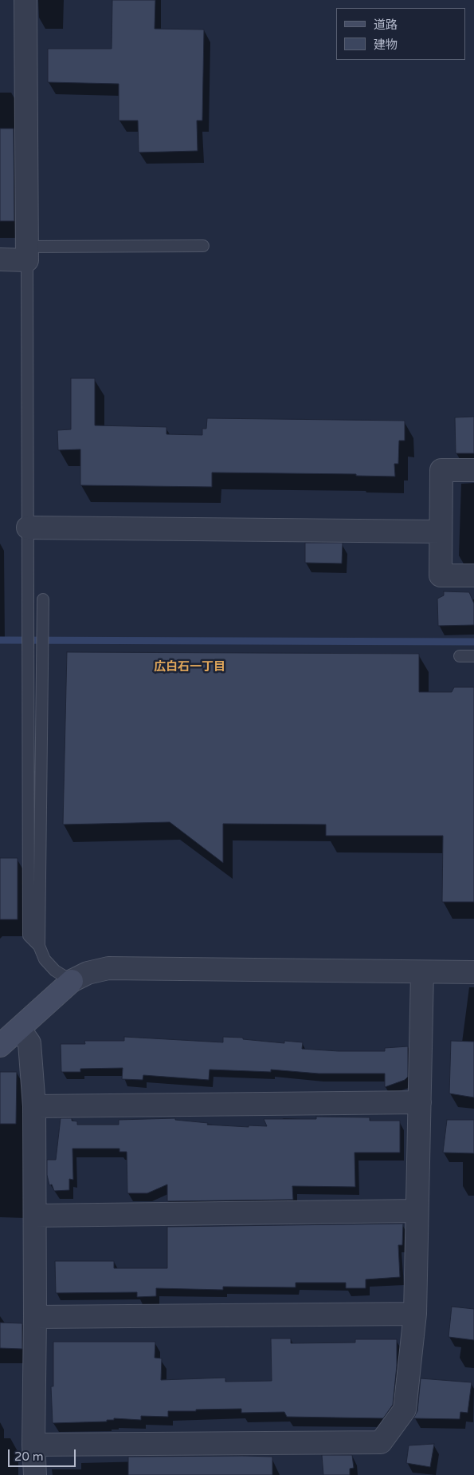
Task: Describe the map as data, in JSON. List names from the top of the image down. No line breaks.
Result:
{"districts":["広白石一丁目"],"legend":["道路","建物"],"scale_bar":"20 m"}
